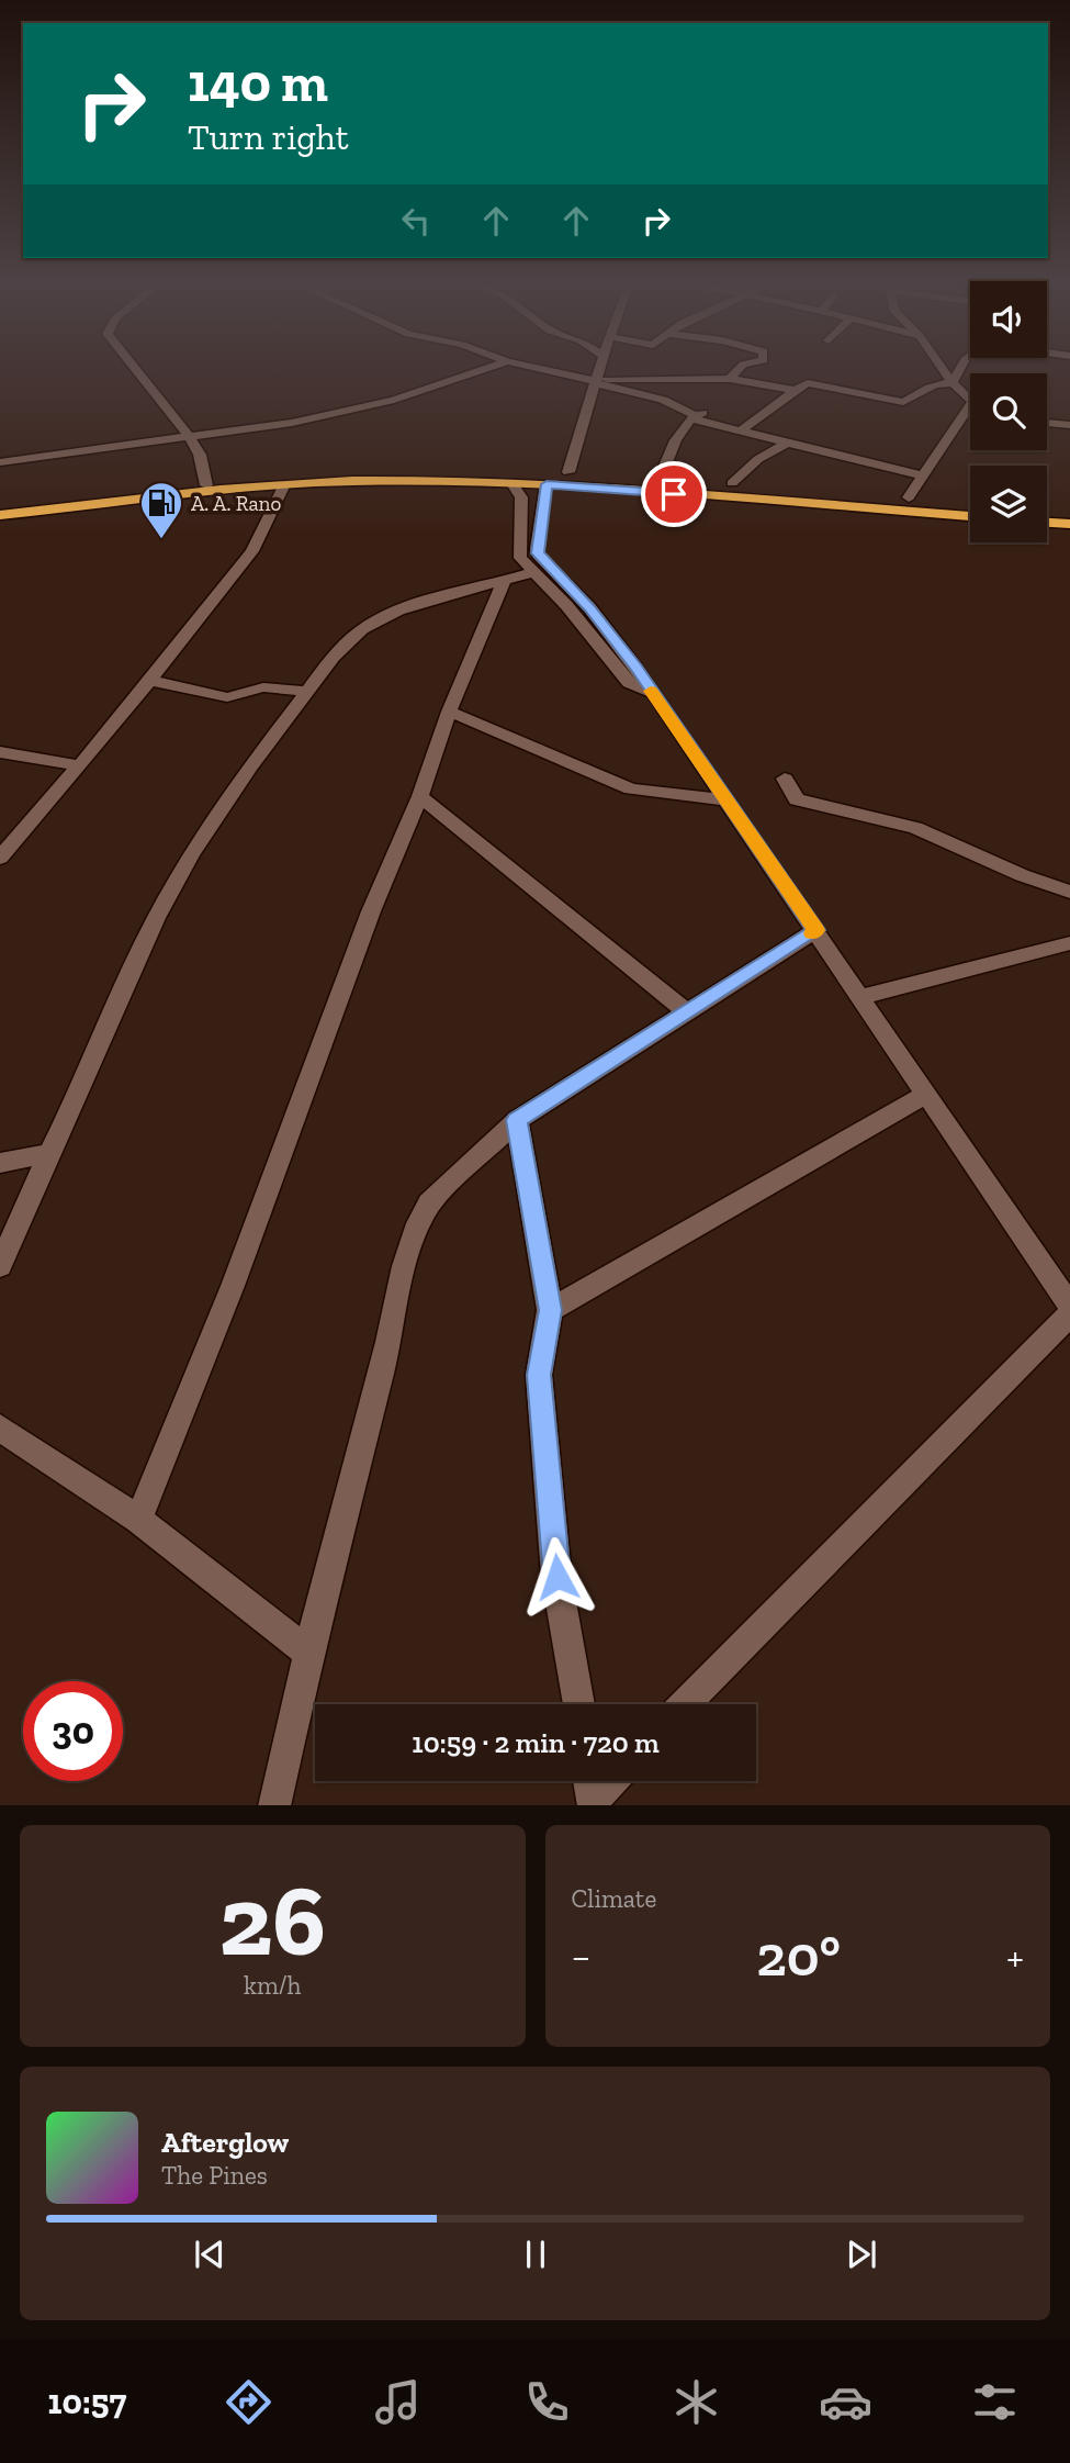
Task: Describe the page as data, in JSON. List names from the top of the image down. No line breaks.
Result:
{"places":{"fuel station":["A. A. Rano"]},"page":{"turn":["140 m","Turn right"],"limit":"30","trip":"10:59 · 2 min · 720 m","tile":[["26","km/h"],"Climate"],"heat":["−","20°","+"],"song":["Afterglow","The Pines"],"tabs":"10:57"}}
